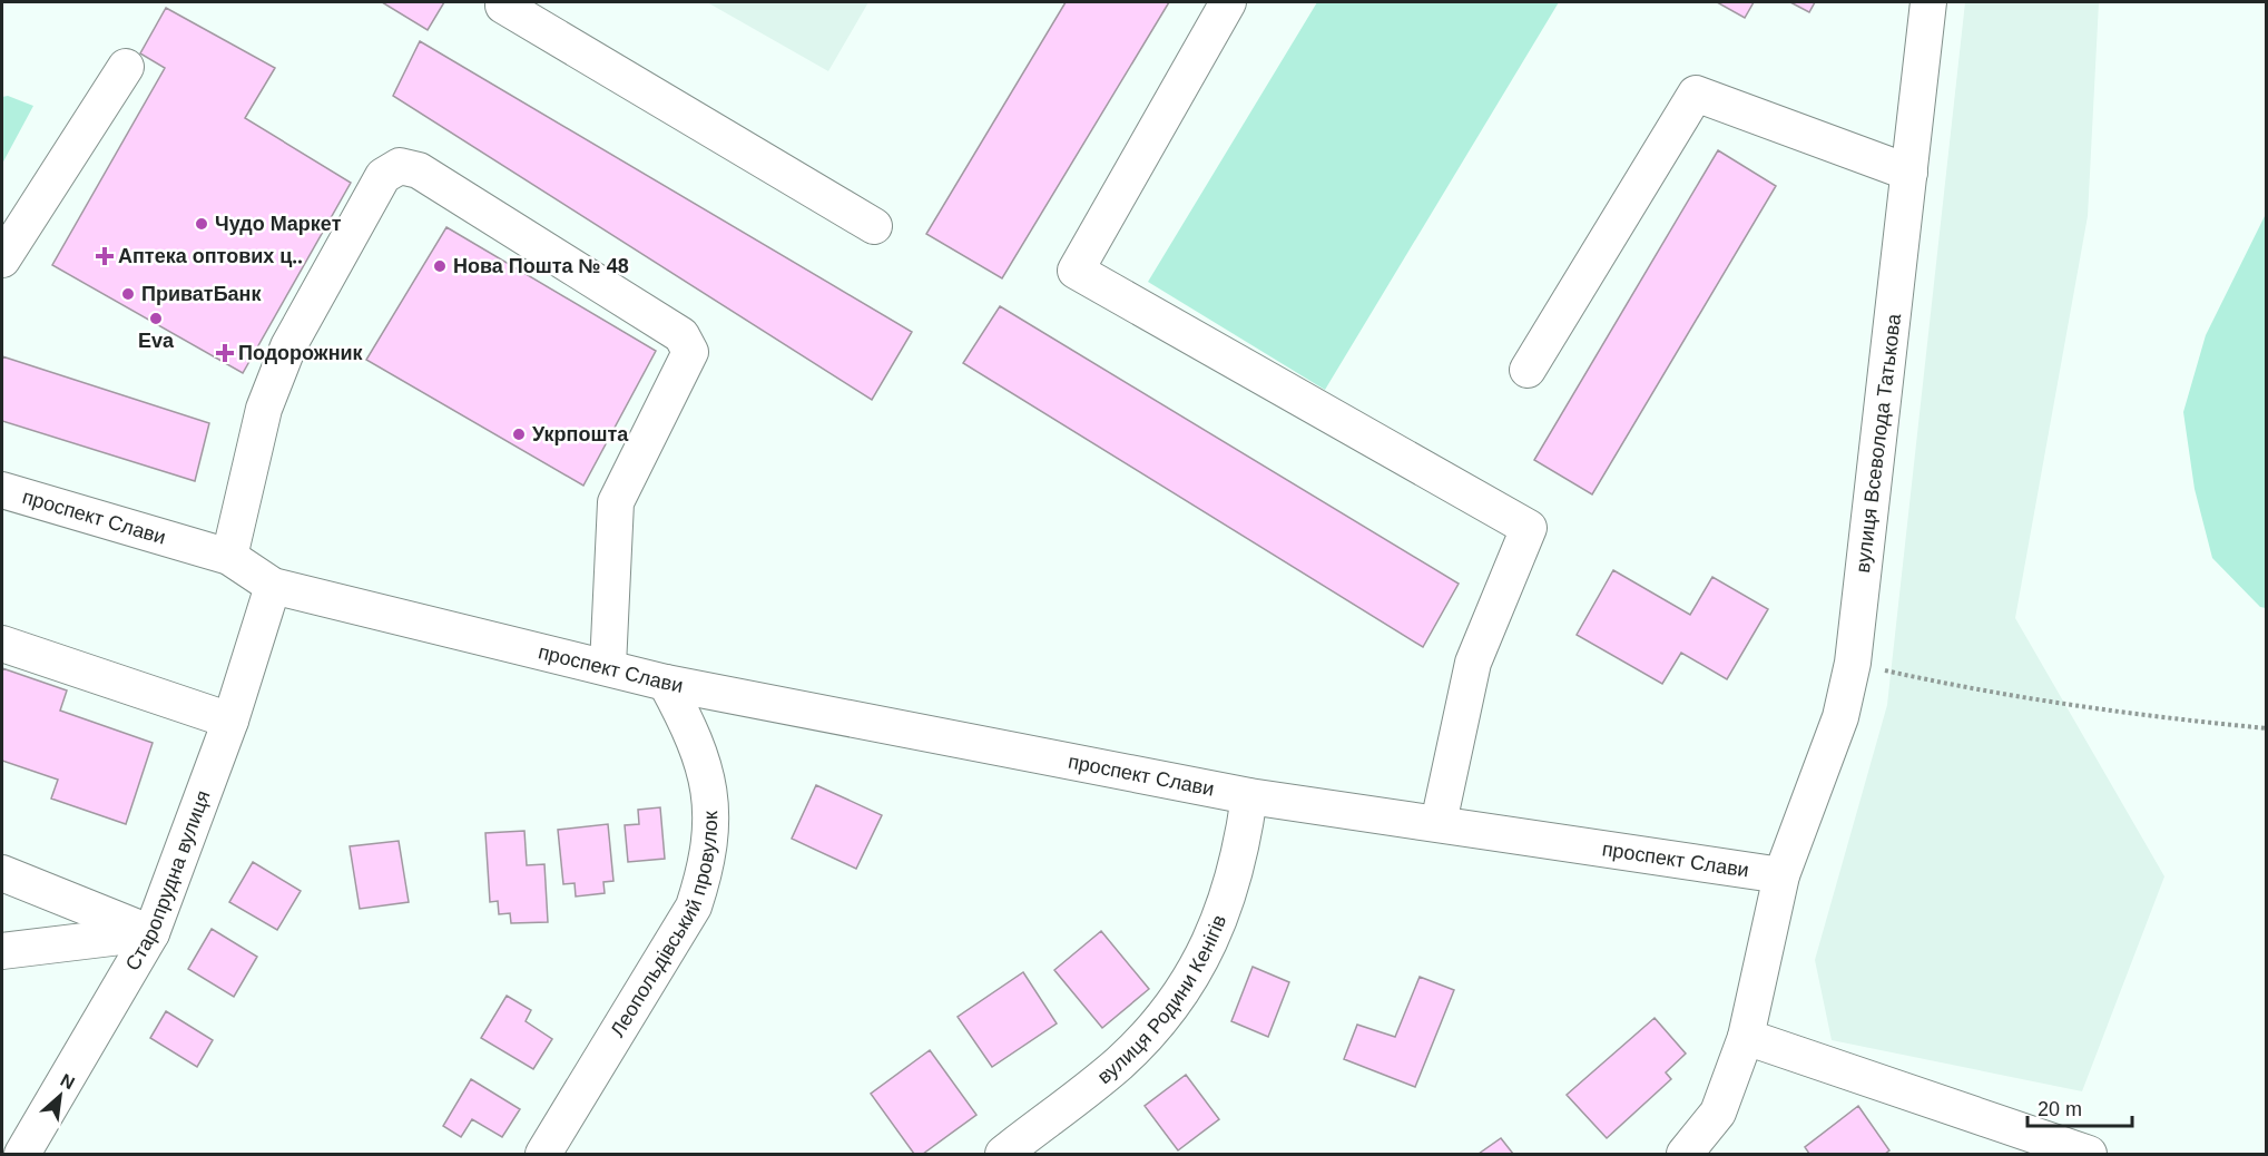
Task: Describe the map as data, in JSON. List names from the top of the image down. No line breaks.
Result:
{"streets":{"street":["вулиця Всеволода Татькова","проспект Слави","Старопрудна вулиця","Леопольдівський провулок","вулиця Родини Кенігів"]},"crossings":[["вулиця Всеволода Татькова","проспект Слави"],["проспект Слави","Старопрудна вулиця"],["проспект Слави","Леопольдівський провулок"],["проспект Слави","вулиця Родини Кенігів"]],"places":{"other":["Чудо Маркет","Нова Пошта № 48","ПриватБанк","Eva","Укрпошта"],"health":["Аптека оптових ц‥","Подорожник"]},"scale_bar":"20 m","north":"top right"}
